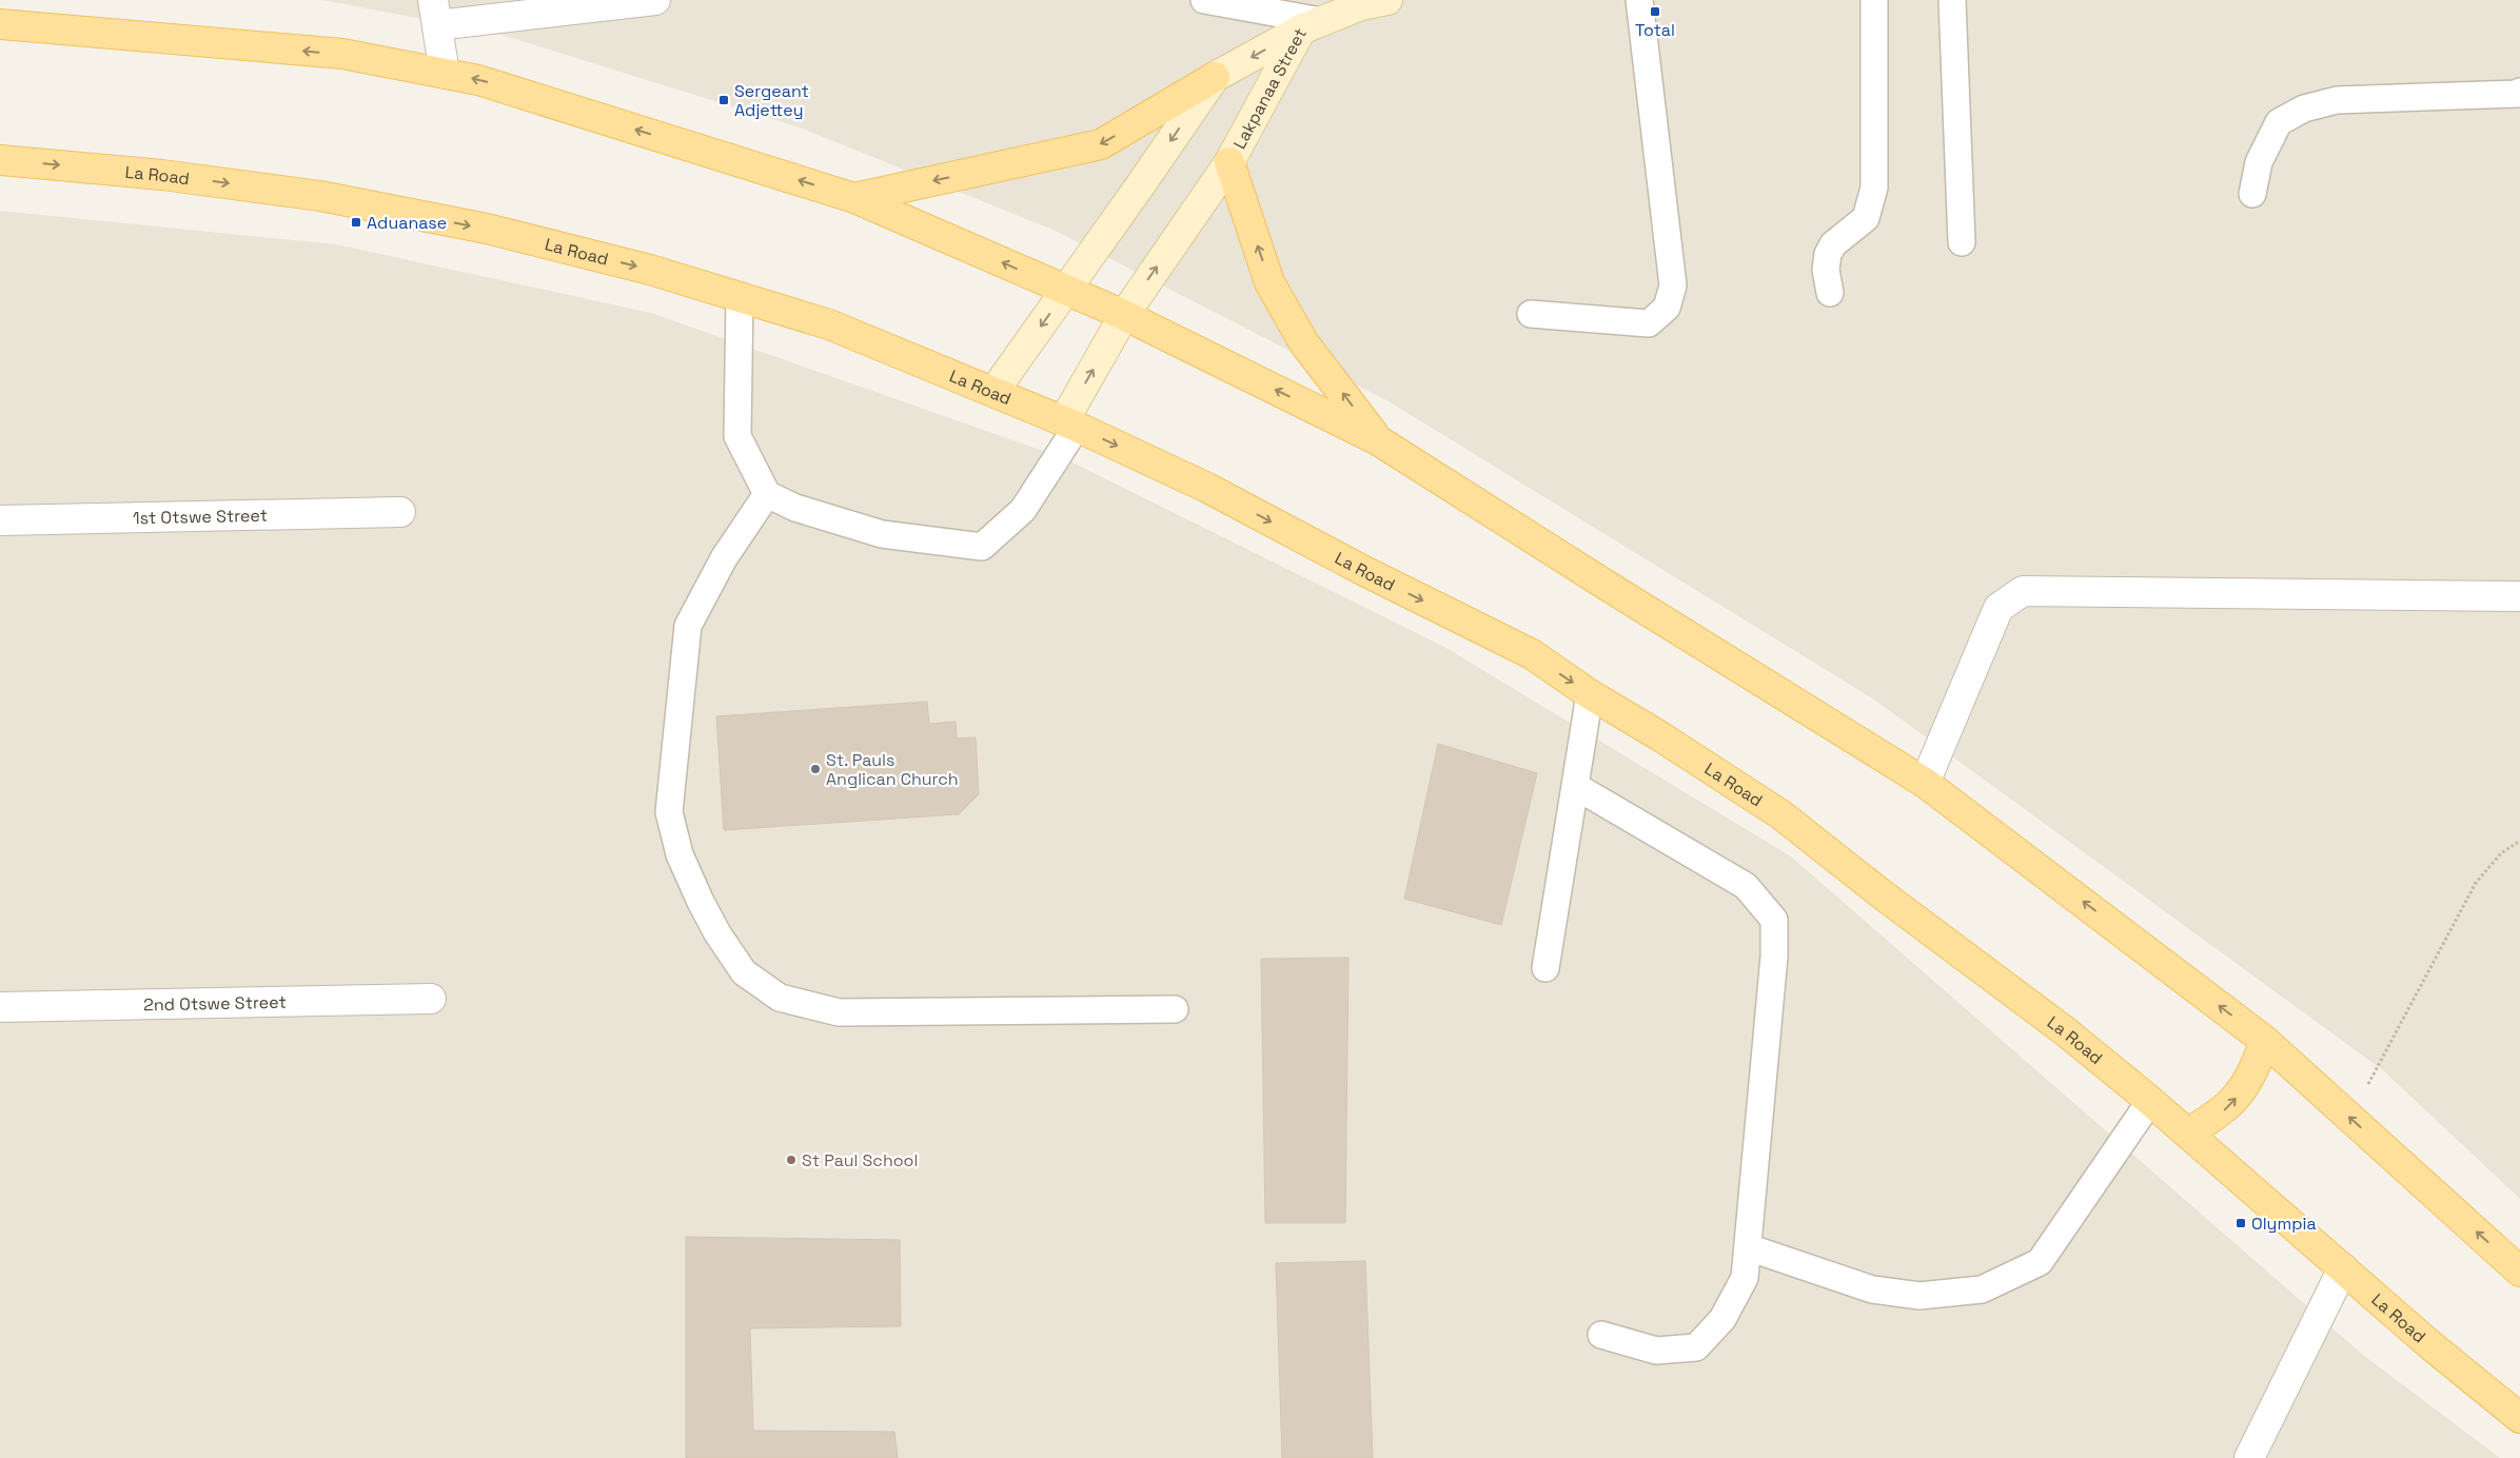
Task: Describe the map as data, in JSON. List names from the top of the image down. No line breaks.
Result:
{"streets":{"main road":["La Road"],"street":["Lakpanaa Street","1st Otswe Street","2nd Otswe Street"]},"crossings":[["Lakpanaa Street","La Road"]],"places":{"transit":["Total","Sergeant Adjettey","Aduanase","Olympia"],"other":["St. Pauls Anglican Church","St Paul School"]}}
